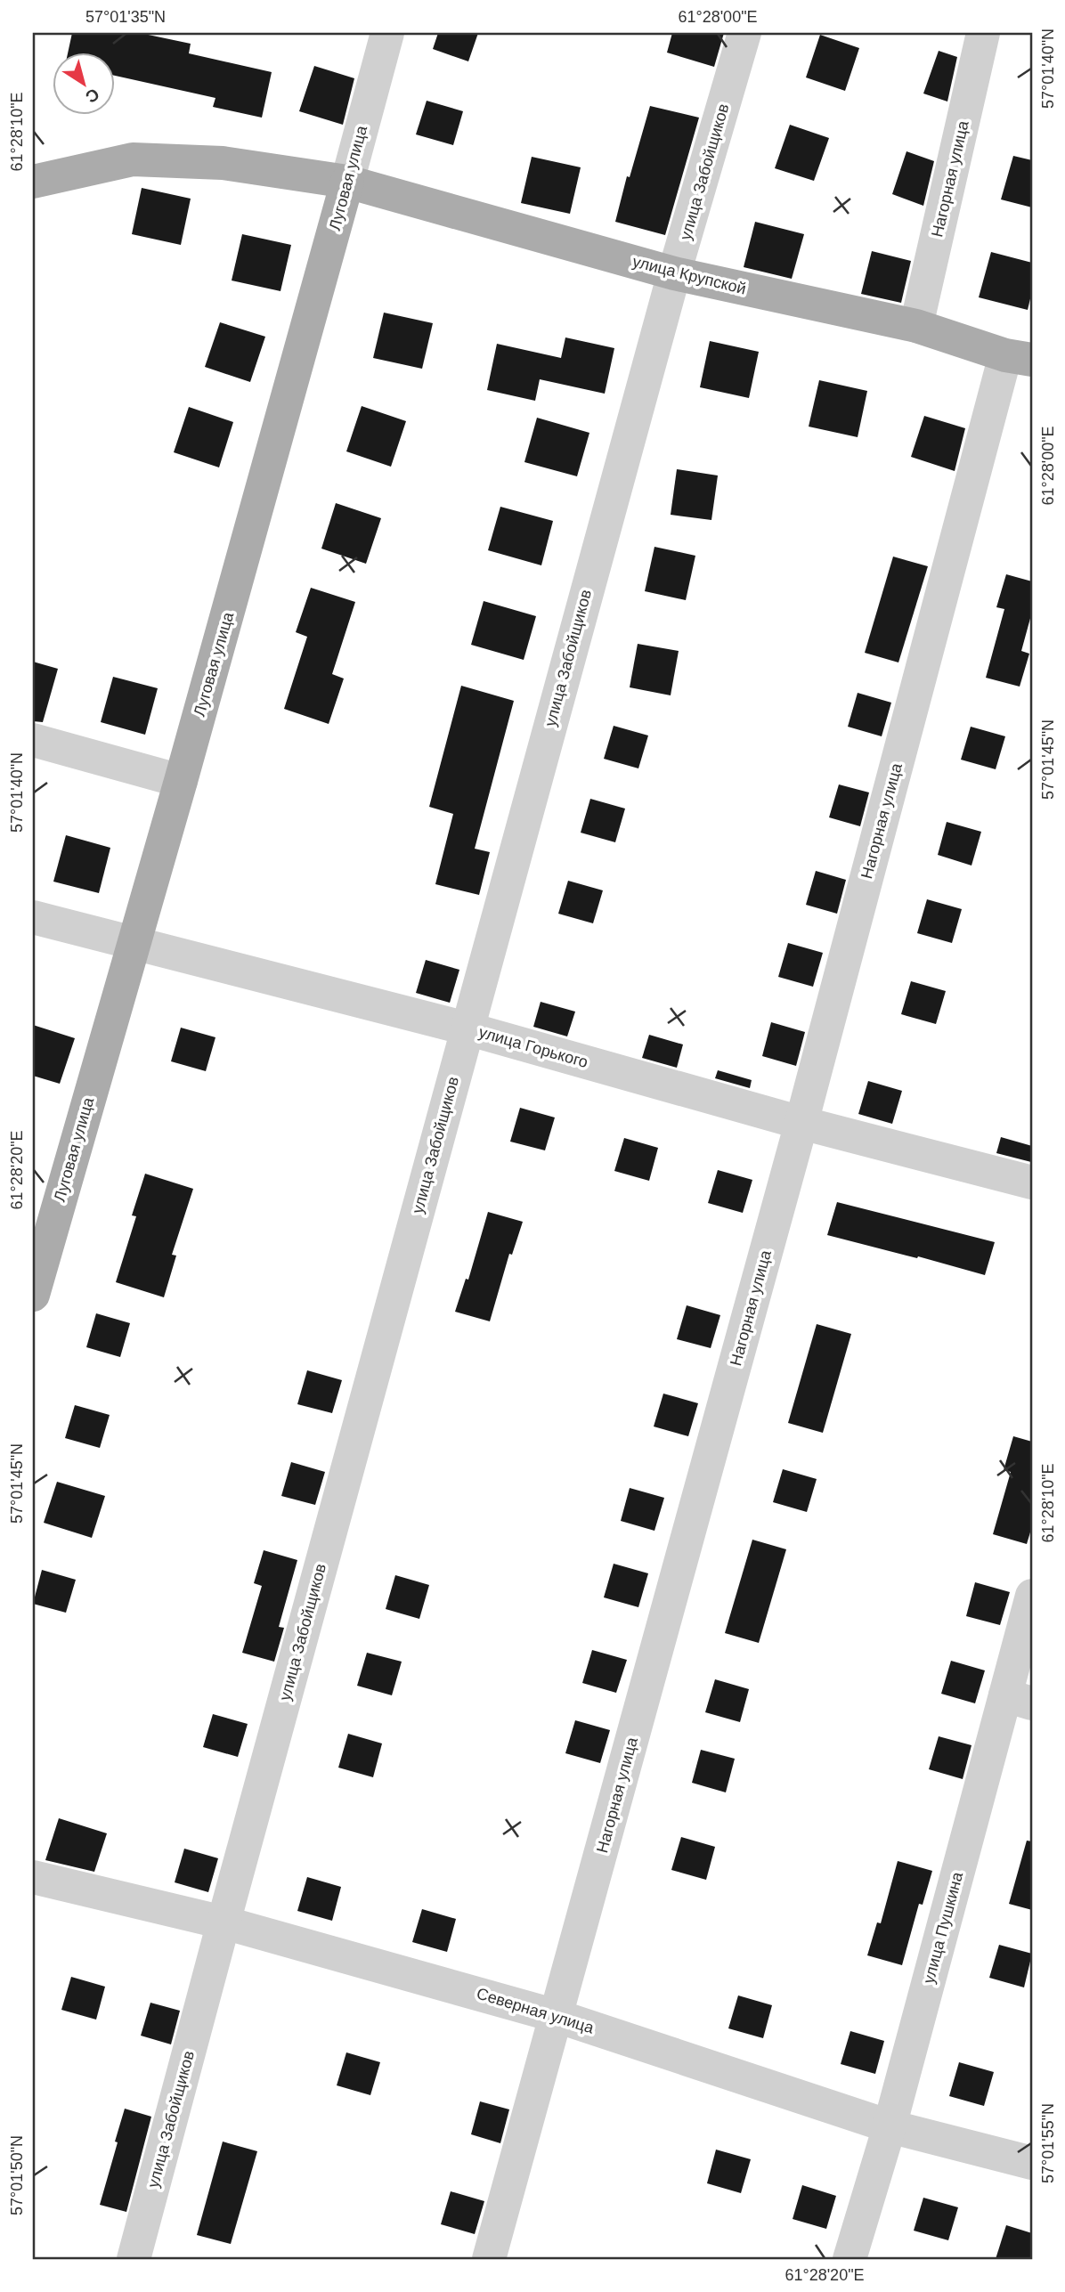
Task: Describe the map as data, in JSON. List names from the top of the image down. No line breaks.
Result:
{"streets":{"main road":["Луговая улица","улица Крупской"],"street":["улица Забойщиков","Нагорная улица","улица Горького","улица Пушкина","Северная улица"]},"crossings":[["улица Забойщиков","улица Крупской"],["улица Забойщиков","улица Горького"],["улица Забойщиков","Северная улица"],["Луговая улица","улица Крупской"],["Луговая улица","улица Горького"],["Нагорная улица","улица Крупской"],["Нагорная улица","улица Горького"],["Нагорная улица","Северная улица"],["улица Пушкина","Северная улица"]],"north":"bottom right","coordinates":["57°01'35\"N","61°28'00\"E","57°01'40\"N","61°28'10\"E","57°01'45\"N","61°28'20\"E","57°01'55\"N","57°01'50\"N"]}
